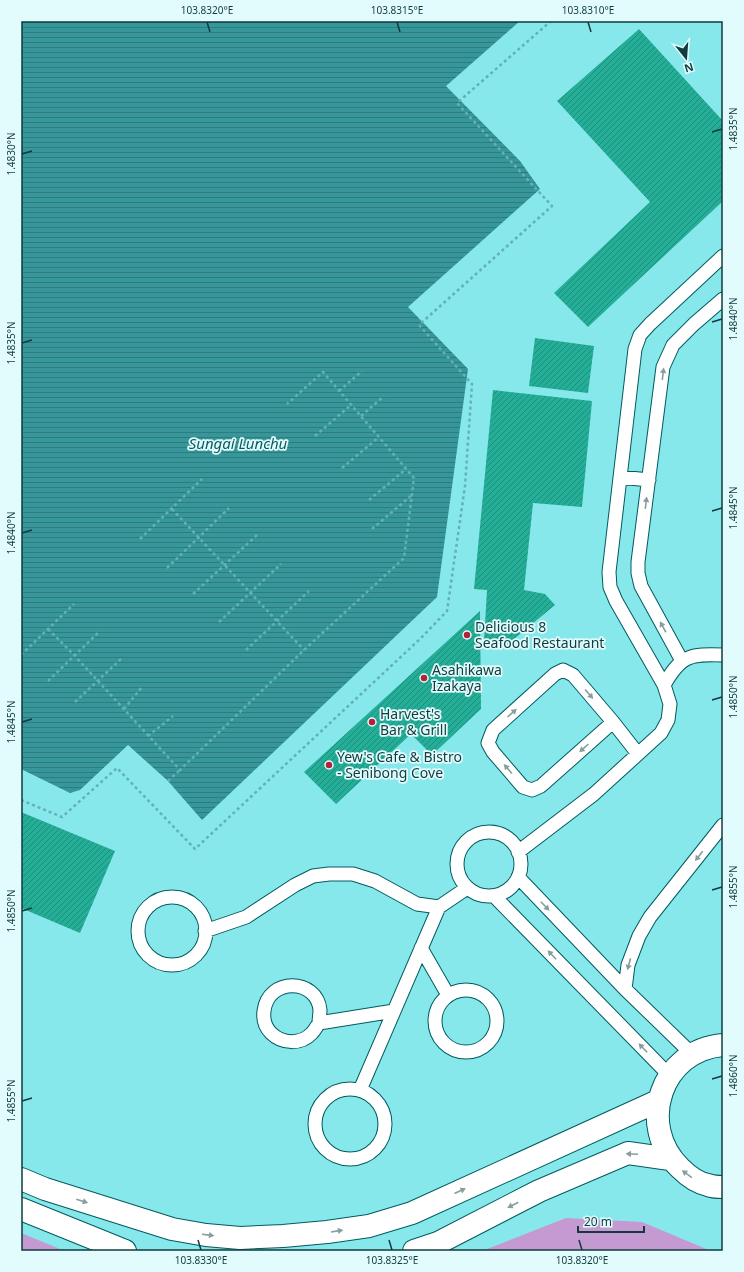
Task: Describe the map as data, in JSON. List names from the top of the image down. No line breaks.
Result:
{"water":["Sungai Lunchu"],"places":["Delicious 8 Seafood Restaurant","Asahikawa Izakaya","Harvest's Bar & Grill","Yew's Cafe & Bistro - Senibong Cove"],"scale_bar":"20 m","north":"bottom","coordinates":["103.8320°E","103.8315°E","103.8310°E","1.4835°N","1.4830°N","1.4840°N","1.4845°N","1.4850°N","1.4855°N","1.4860°N","103.8330°E","103.8325°E"]}
